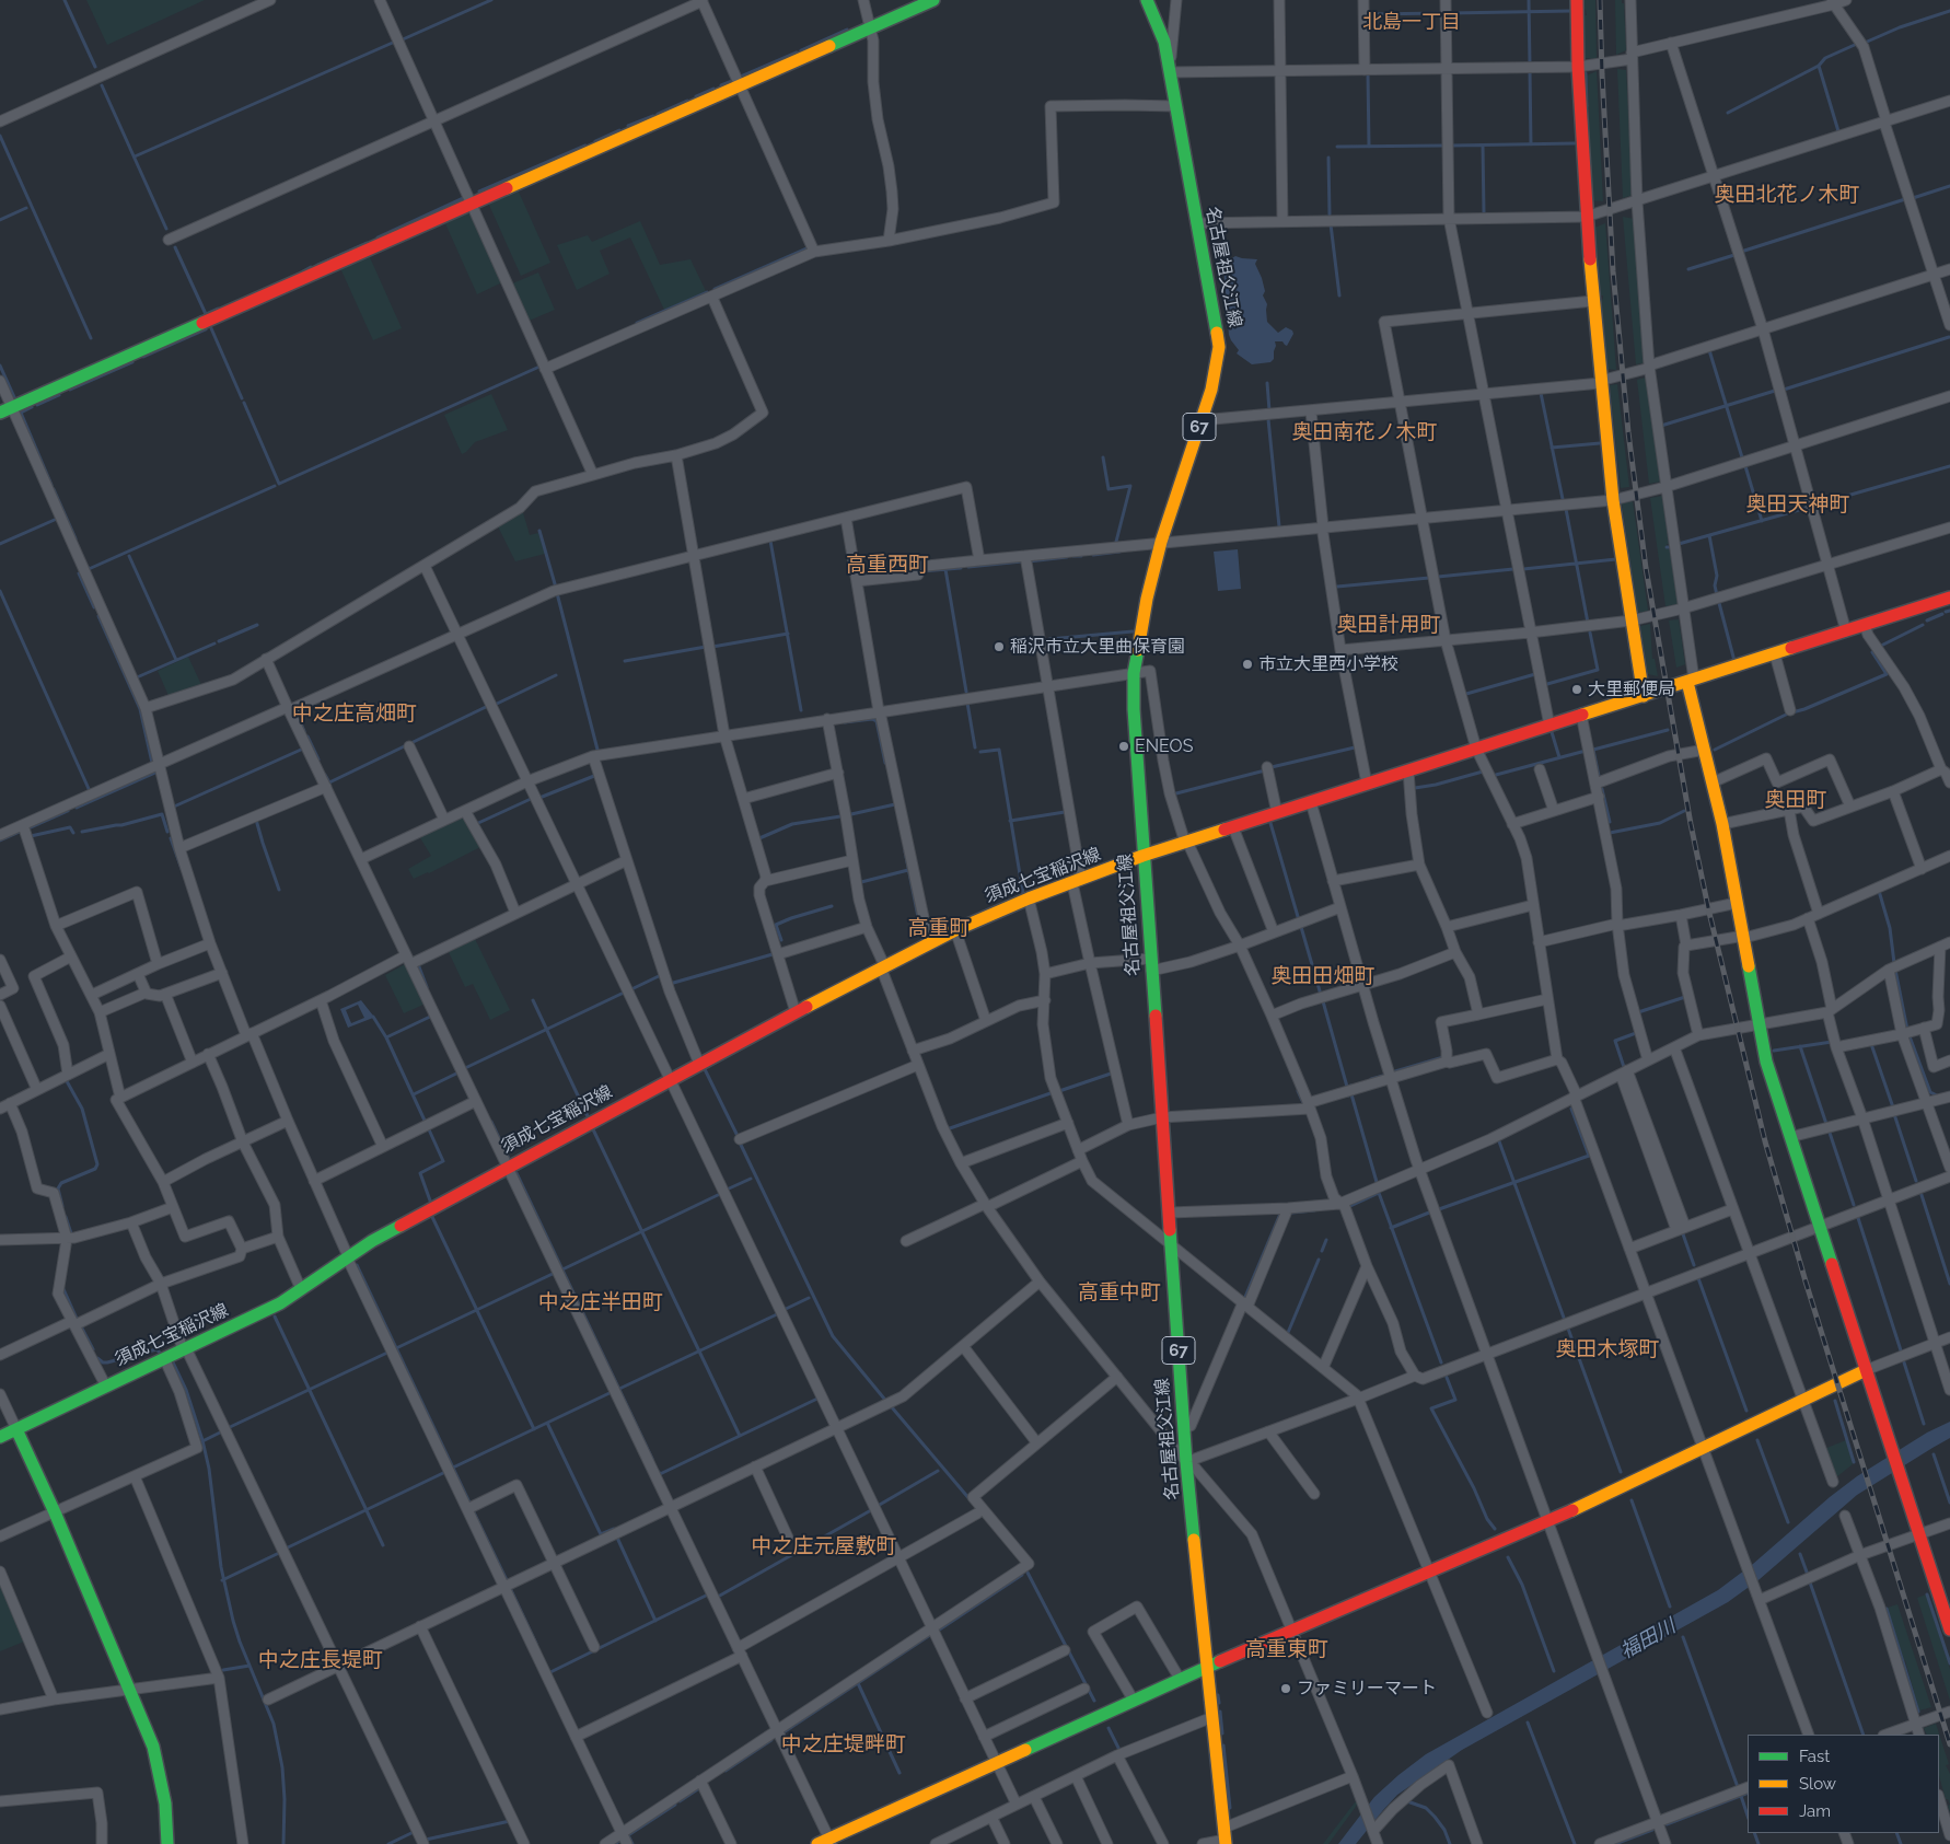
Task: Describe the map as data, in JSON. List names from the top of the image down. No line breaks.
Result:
{"streets":{"street":["名古屋祖父江線","67","須成七宝稲沢線"]},"crossings":[["名古屋祖父江線","須成七宝稲沢線"]],"districts":["北島一丁目","奥田北花ノ木町","奥田南花ノ木町","奥田天神町","高重西町","奥田計用町","中之庄高畑町","奥田町","高重町","奥田田畑町","高重中町","中之庄半田町","奥田木塚町","中之庄元屋敷町","高重東町","中之庄長堤町","中之庄堤畔町"],"water":["福田川"],"places":["稲沢市立大里曲保育園","市立大里西小学校","大里郵便局","ENEOS","ファミリーマート"],"legend":["Fast","Slow","Jam"]}
